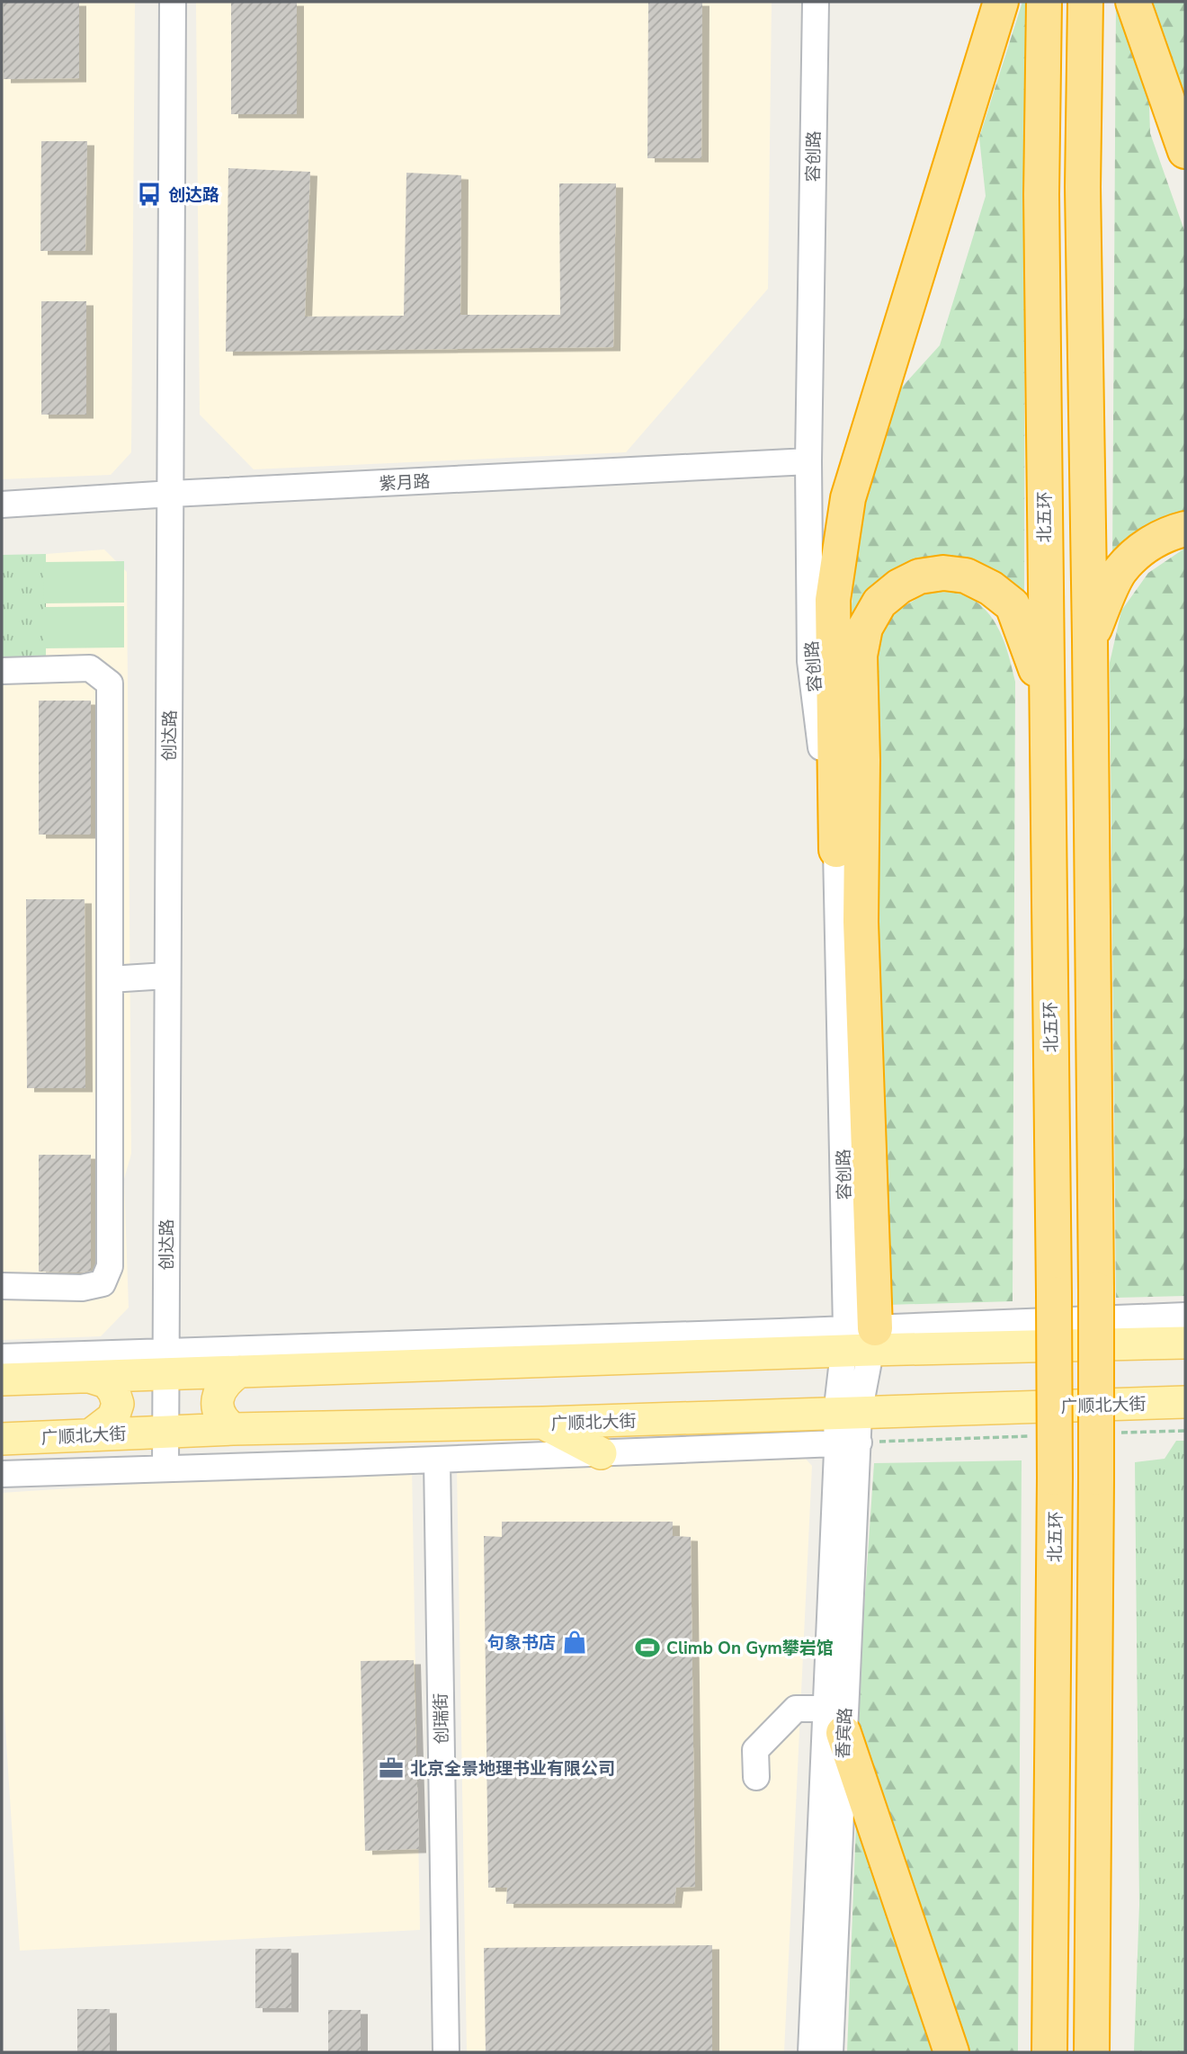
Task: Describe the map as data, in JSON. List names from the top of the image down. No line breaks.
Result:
{"streets":{"highway":["北五环"],"main road":["广顺北大街"],"street":["容创路","紫月路","创达路","创瑞街","香宾路"]},"crossings":[["容创路","紫月路"],["容创路","广顺北大街"],["容创路","香宾路"],["紫月路","创达路"],["创达路","广顺北大街"],["广顺北大街","香宾路"]],"places":{"bus stop":["创达路"],"shop":["句象书店"],"sports":["Climb On Gym攀岩馆"],"office":["北京全景地理书业有限公司"]}}
